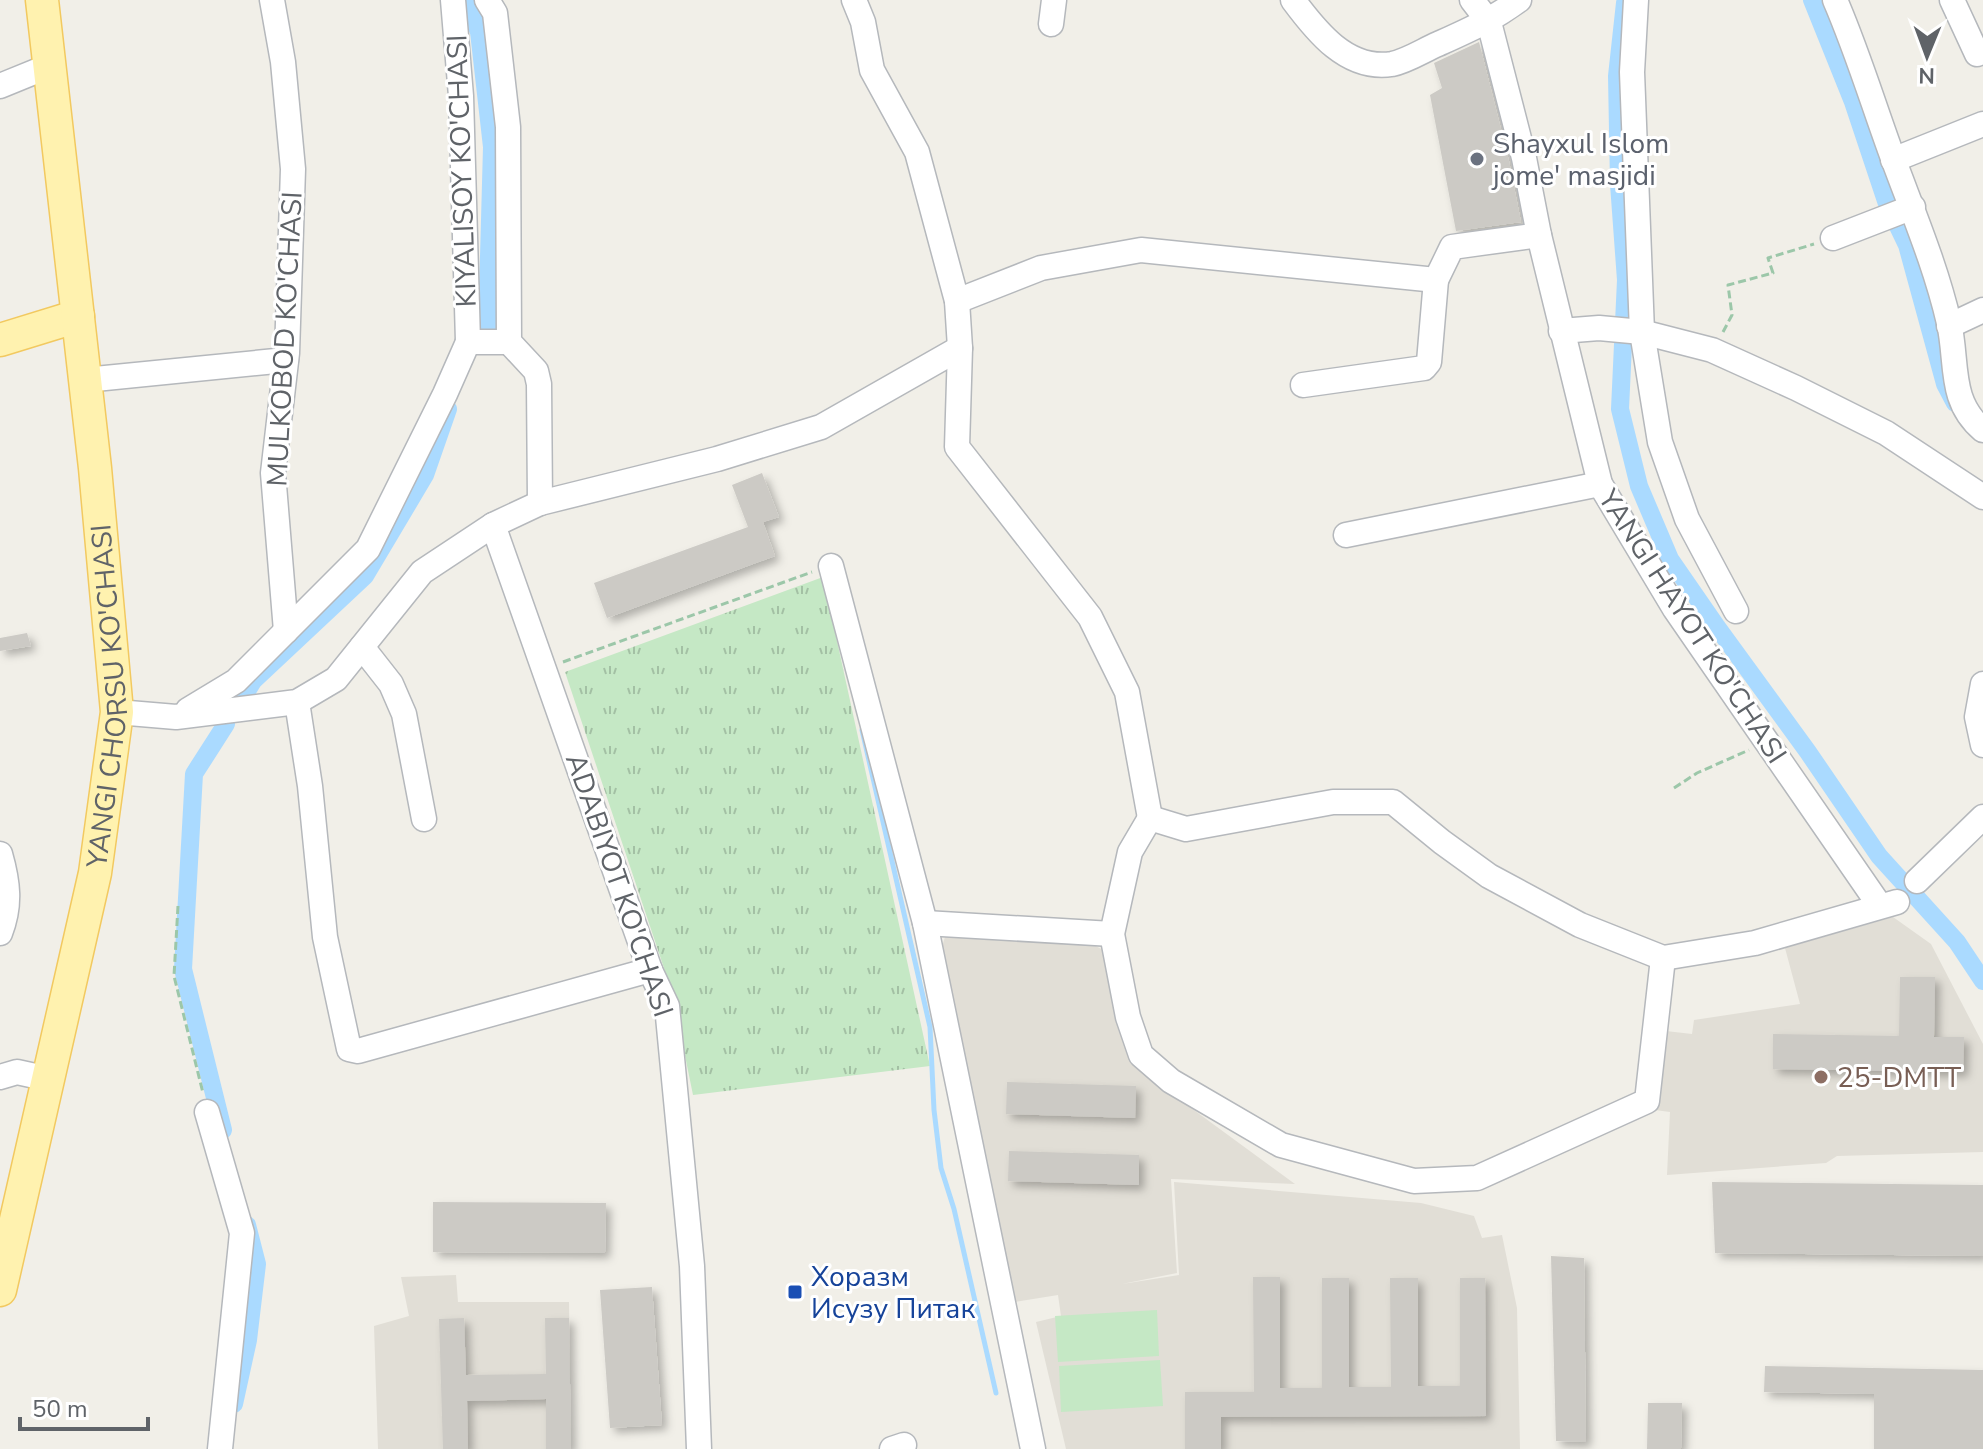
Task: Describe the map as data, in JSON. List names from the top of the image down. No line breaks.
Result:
{"streets":{"main road":["YANGI CHORSU KO'CHASI"],"street":["KIYALISOY KO'CHASI","MULKOBOD KO'CHASI","YANGI HAYOT KO'CHASI","ADABIYOT KO'CHASI"]},"crossings":[["KIYALISOY KO'CHASI","MULKOBOD KO'CHASI"]],"places":{"other":["Shayxul Islom jome' masjidi","25-DMTT"],"transit":["Хоразм Исузу Питак"]},"scale_bar":"50 m","north":"bottom"}
